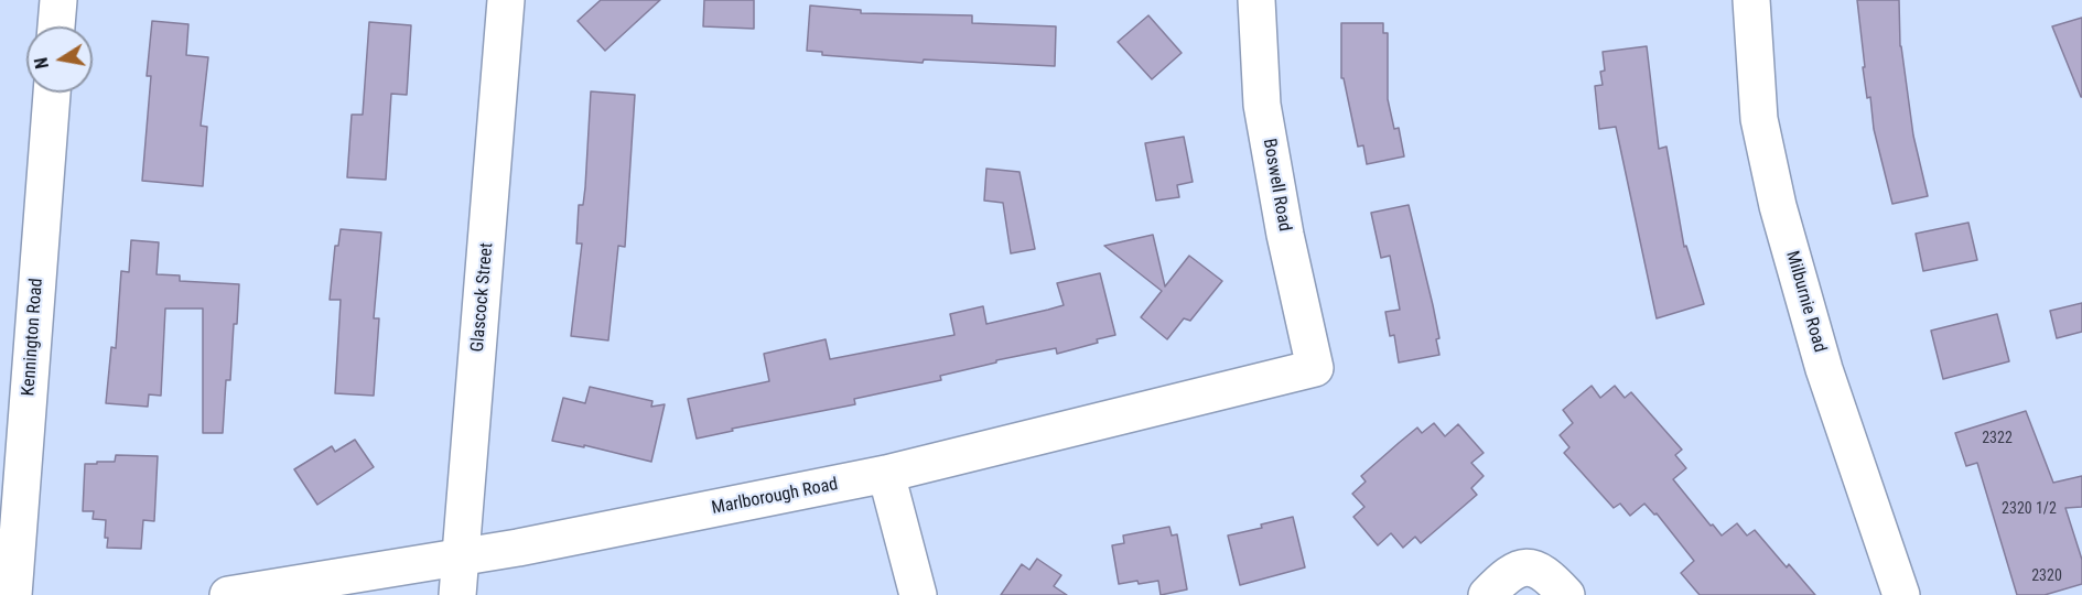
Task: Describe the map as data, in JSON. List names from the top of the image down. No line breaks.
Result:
{"streets":{"street":["Boswell Road","Glascock Street","Milburnie Road","Kennington Road","Marlborough Road"]},"crossings":[["Boswell Road","Marlborough Road"],["Glascock Street","Marlborough Road"]],"house_numbers":["2322","2320 1/2","2320"],"north":"left"}
